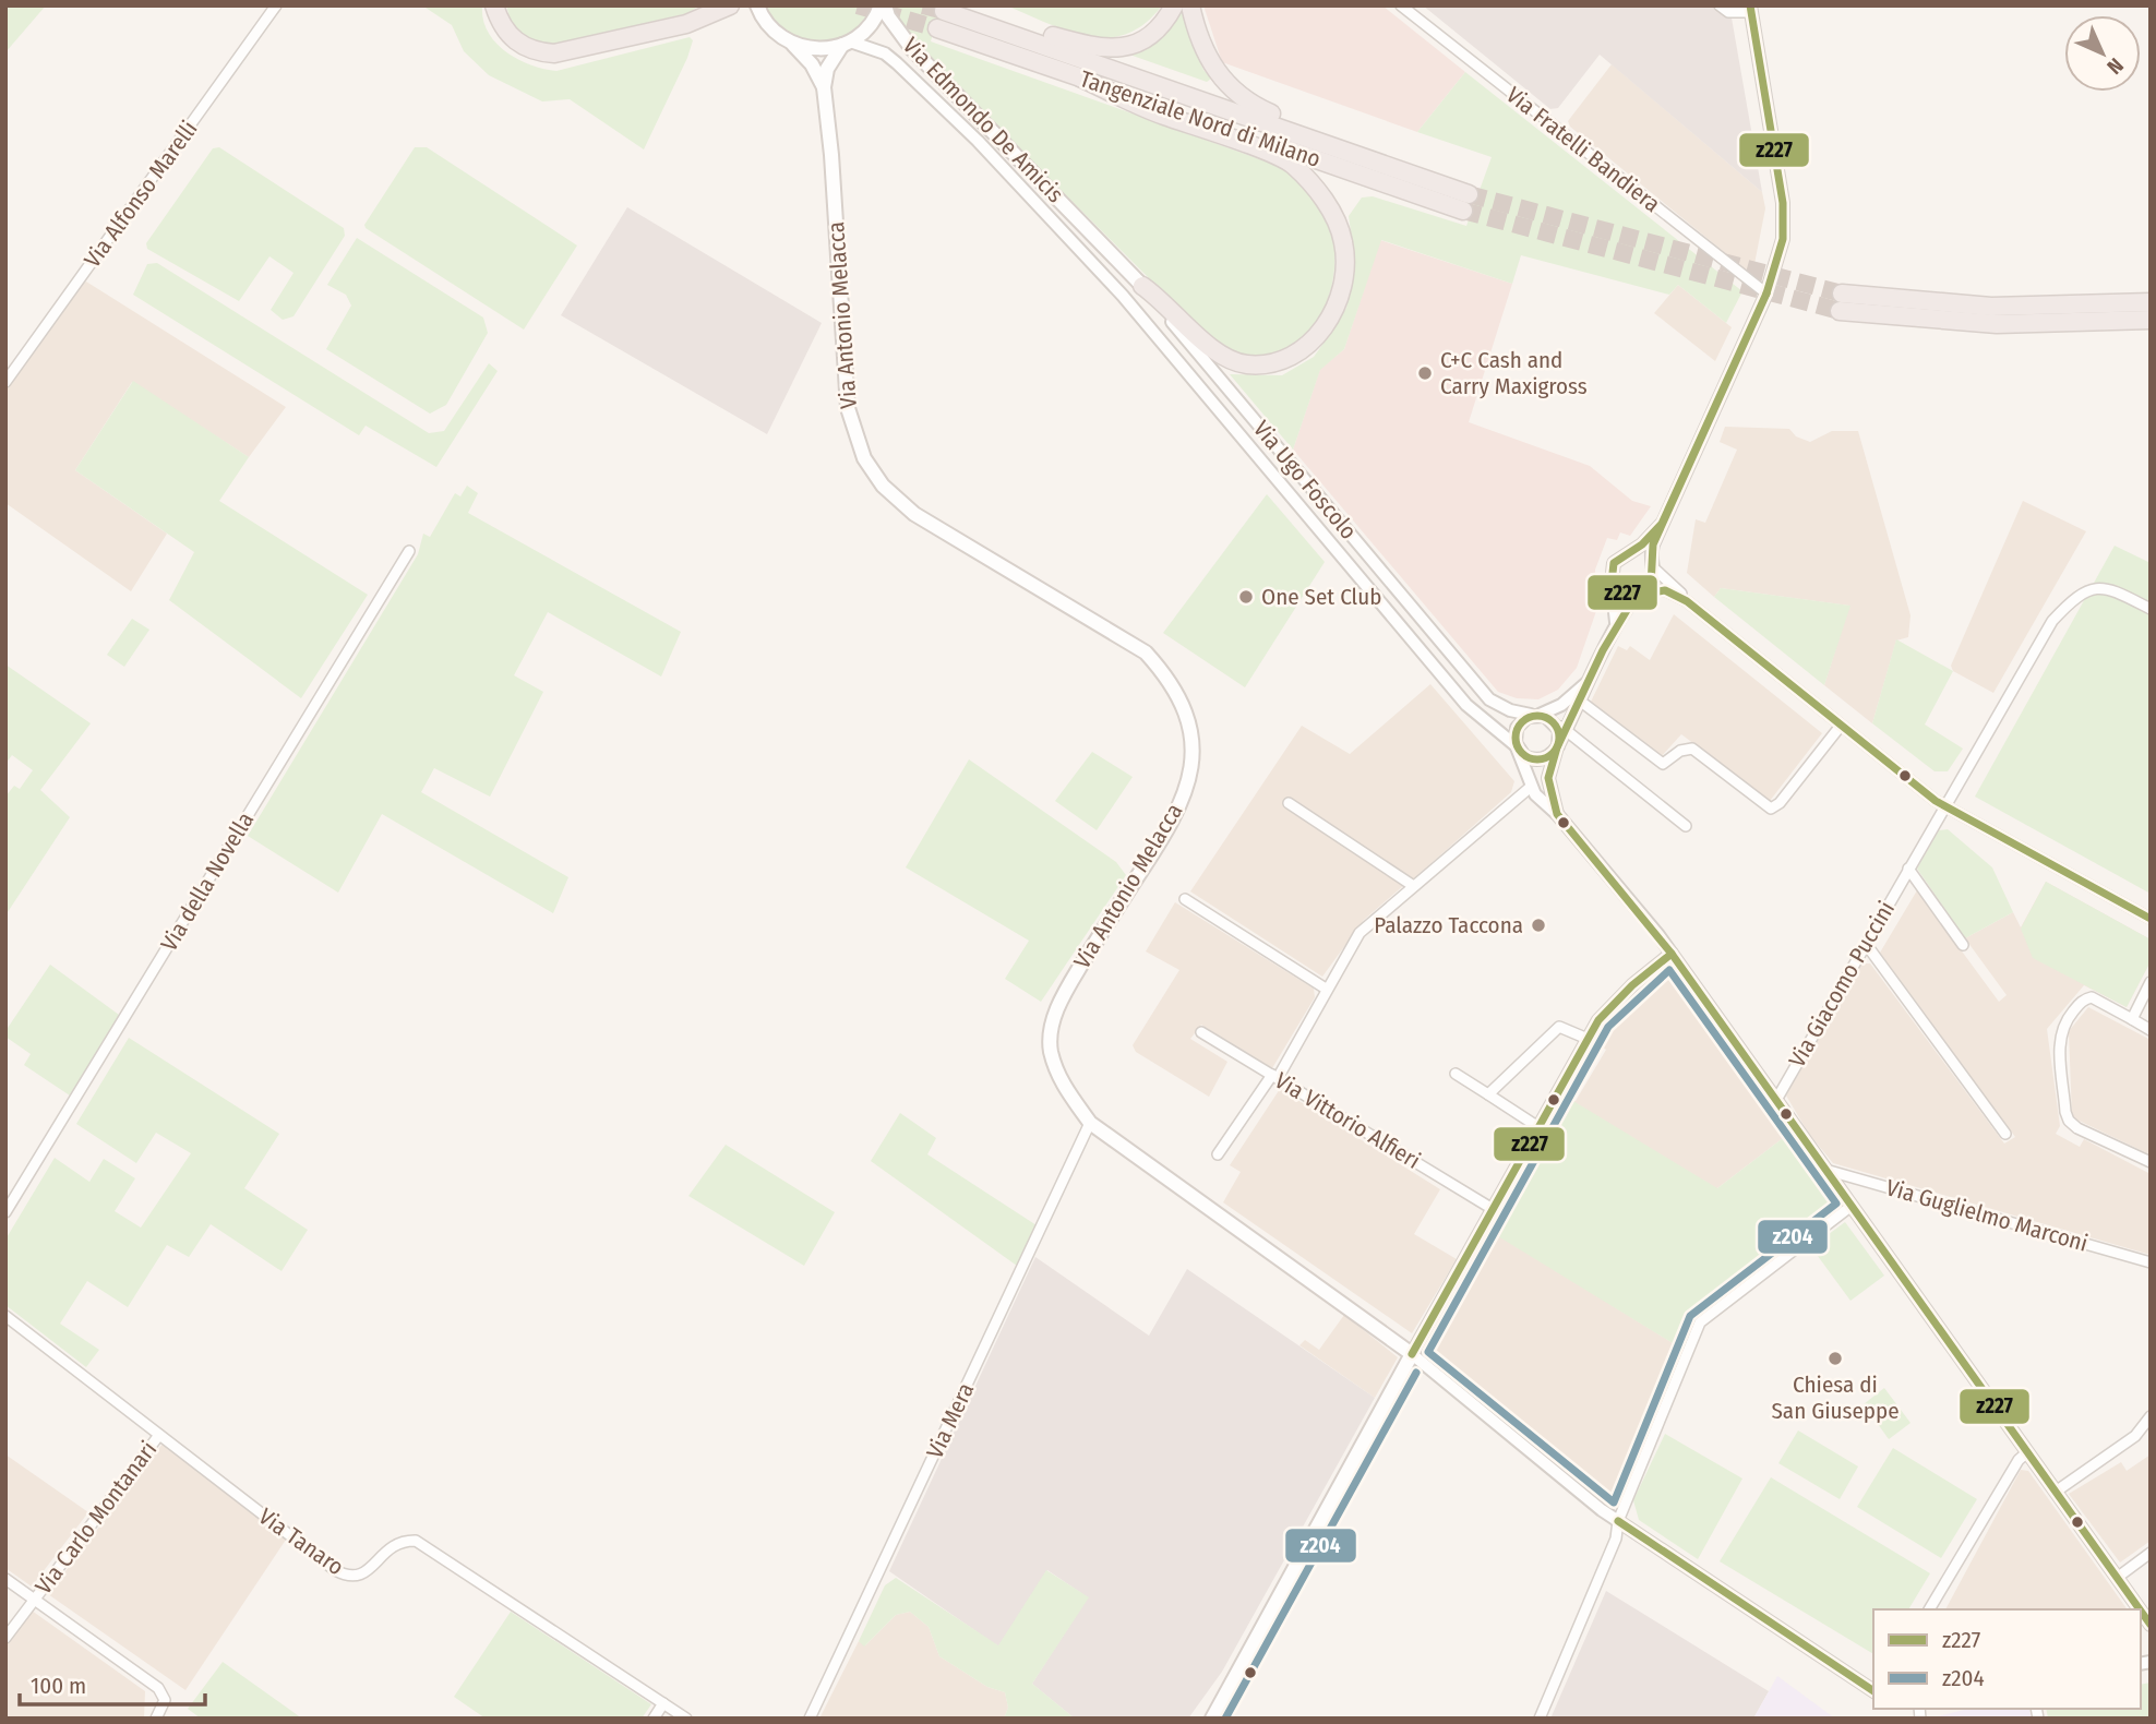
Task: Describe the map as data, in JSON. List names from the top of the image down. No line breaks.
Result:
{"streets":{"highway":["Tangenziale Nord di Milano"],"main road":["Via Edmondo De Amicis","Via Antonio Melacca","Via Ugo Foscolo"],"street":["Via Fratelli Bandiera","Via Alfonso Marelli","Via della Novella","Via Giacomo Puccini","Via Vittorio Alfieri","Via Guglielmo Marconi","Via Mera","Via Carlo Montanari","Via Tanaro"]},"crossings":[["Via Edmondo De Amicis","Via Antonio Melacca"],["Via Edmondo De Amicis","Via Ugo Foscolo"],["Via Antonio Melacca","Via Mera"],["Via Carlo Montanari","Via Tanaro"]],"places":["C+C Cash and Carry Maxigross","One Set Club","Palazzo Taccona","Chiesa di San Giuseppe"],"lines":["transit line z227","transit line z204"],"legend":["z227","z204"],"scale_bar":"100 m","north":"bottom right"}
